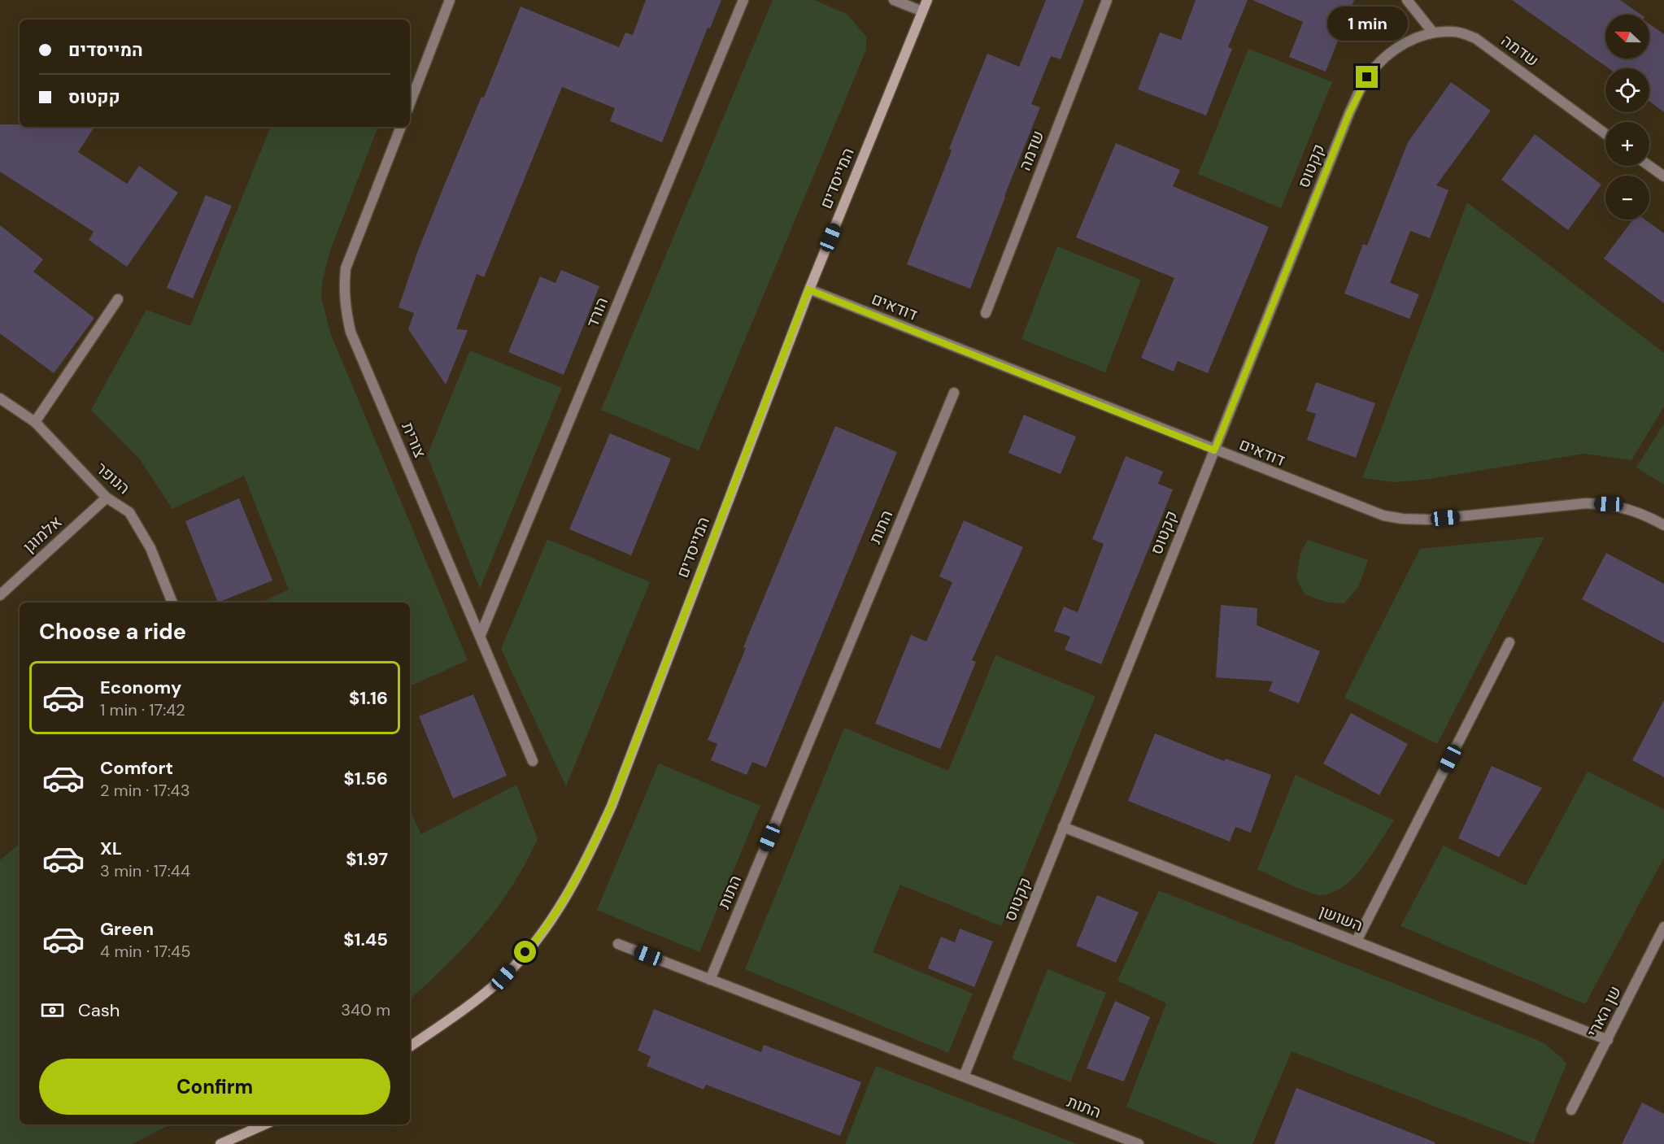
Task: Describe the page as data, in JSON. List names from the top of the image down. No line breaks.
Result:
{"streets":{"street":["שדמה","קקטוס","המייסדים","דודאים","הורד","צורית","הנופר","התות","אלמוגן","השושן","שן הארי"]},"crossings":[["שדמה","קקטוס"],["קקטוס","דודאים"],["קקטוס","התות"],["קקטוס","השושן"],["המייסדים","דודאים"],["הורד","צורית"],["הנופר","אלמוגן"],["השושן","שן הארי"]],"north":"left","page":{"bubble":"1 min","map_buttons":["+","−"],"banner":["המייסדים","קקטוס"],"heading":"Choose a ride","list":[{"name":"Economy","note":"1 min · 17:42","value":"$1.16"},{"name":"Comfort","note":"2 min · 17:43","value":"$1.56"},{"name":"XL","note":"3 min · 17:44","value":"$1.97"},{"name":"Green","note":"4 min · 17:45","value":"$1.45"}],"pay":["Cash","340 m"],"buttons":"Confirm"}}
